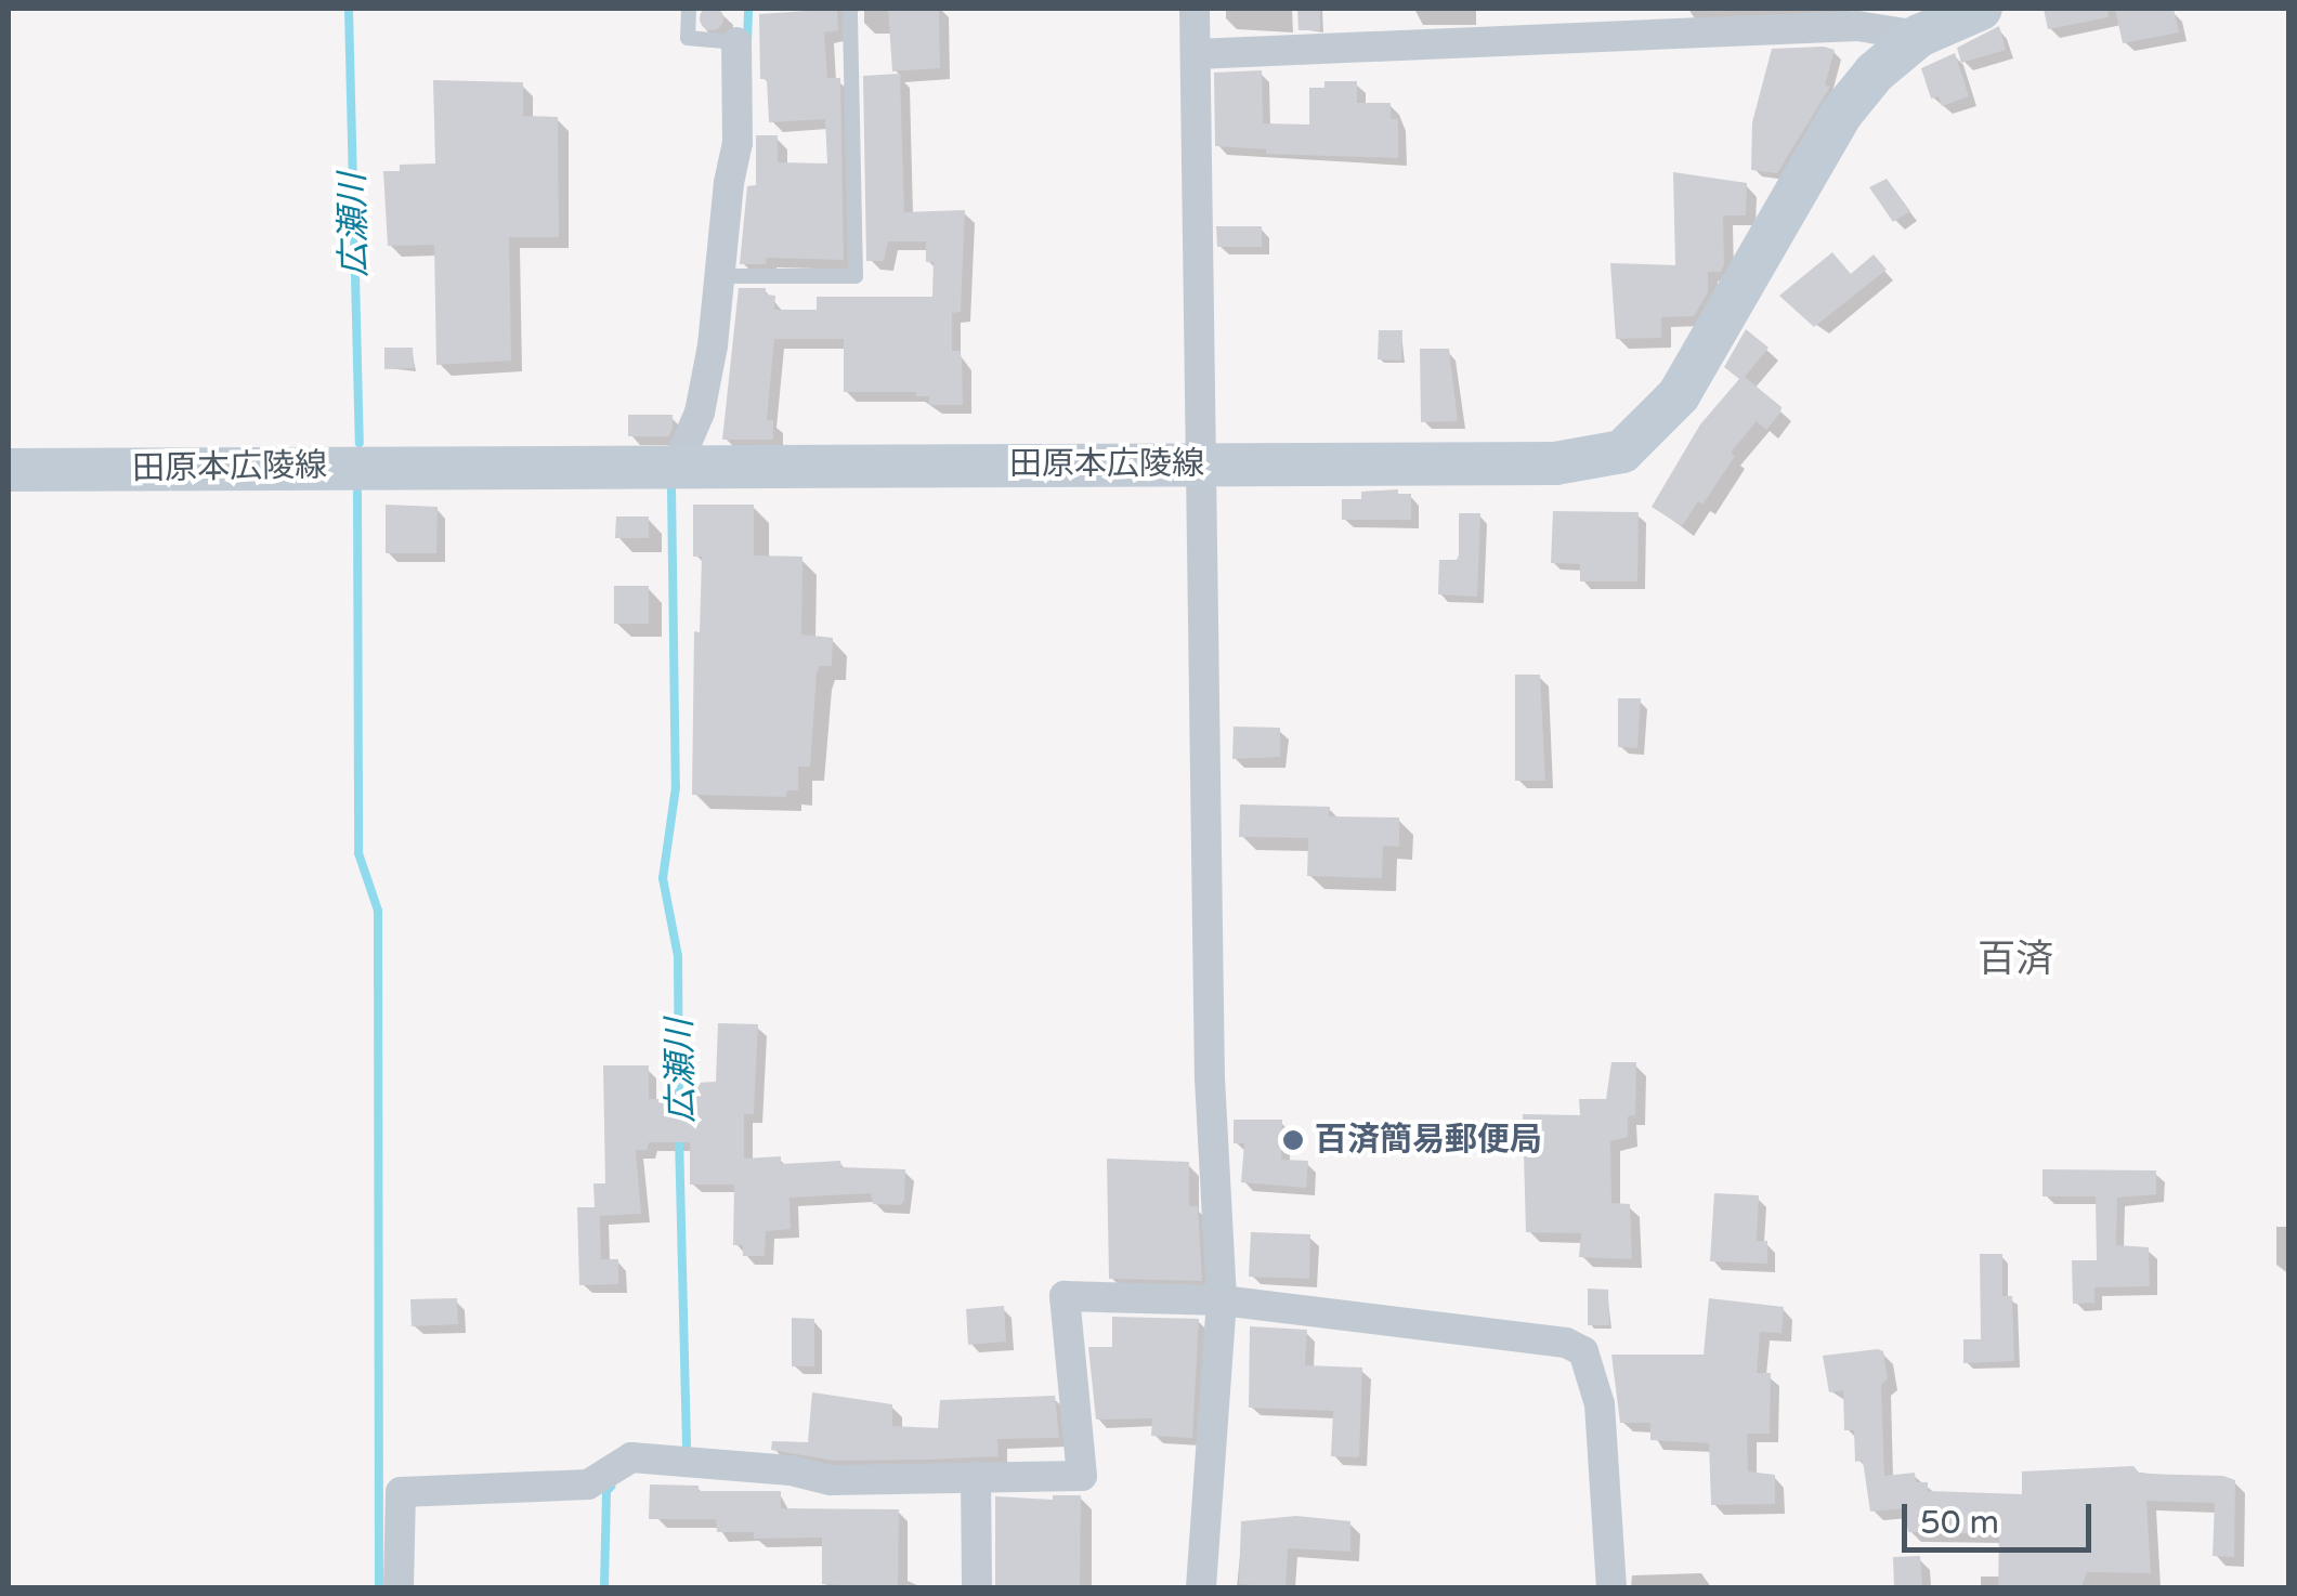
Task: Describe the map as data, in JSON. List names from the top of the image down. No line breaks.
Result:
{"streets":{"main road":["田原本広陵線"]},"districts":["百済"],"water":["広瀬川"],"places":["百済簡易郵便局"],"scale_bar":"50 m"}
